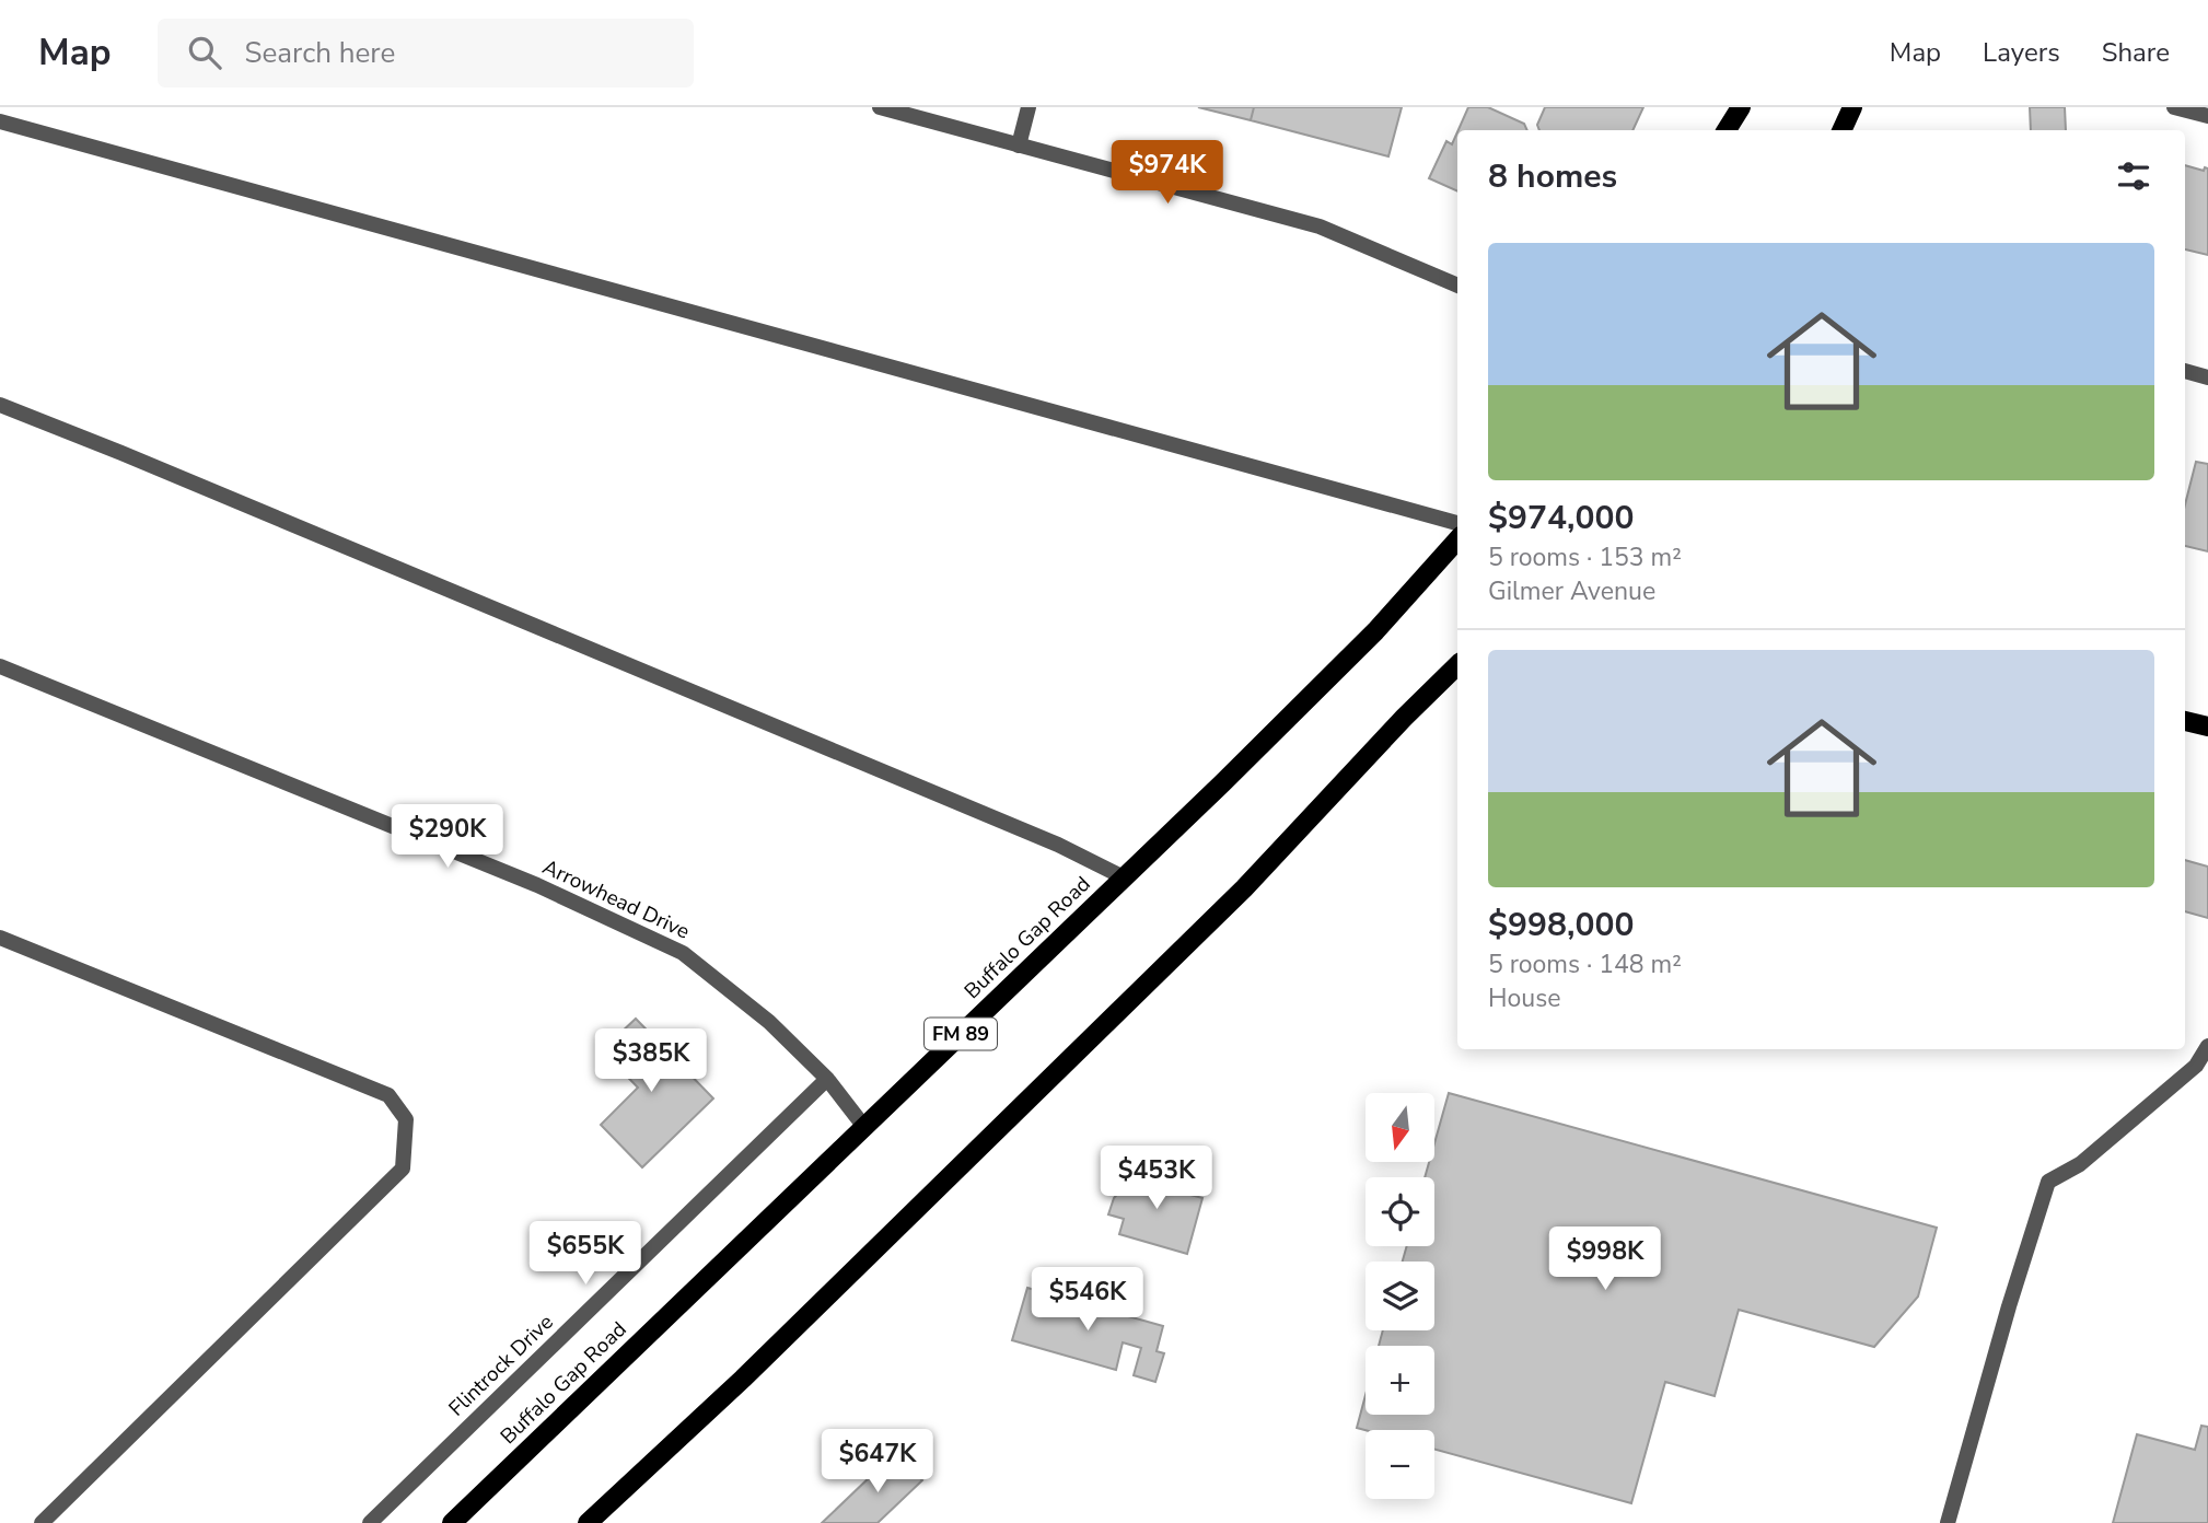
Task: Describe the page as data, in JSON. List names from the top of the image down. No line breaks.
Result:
{"streets":{"main road":["Buffalo Gap Road","FM 89"],"street":["Arrowhead Drive","Flintrock Drive"]},"crossings":[["Arrowhead Drive","Buffalo Gap Road"],["Arrowhead Drive","Flintrock Drive"]],"north":"bottom","page":{"header":"Map","search":"Search here","nav":["Map","Layers","Share"],"heading":"8 homes","price":["$974K","$290K","$385K","$453K","$655K","$998K","$546K","$647K"],"list":[{"name":"$974,000","note":"5 rooms · 153 m² · Gilmer Avenue"},{"name":"$998,000","note":"5 rooms · 148 m² · House"}],"map_buttons":["+","−"]}}
